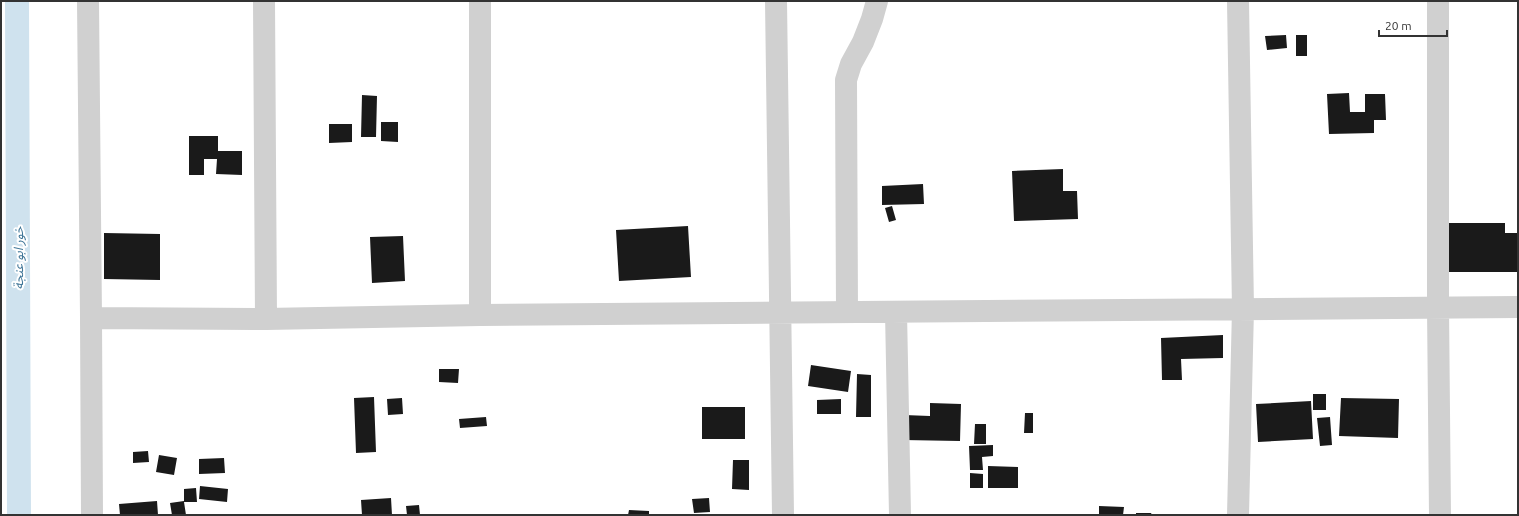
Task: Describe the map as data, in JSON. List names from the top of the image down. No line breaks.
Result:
{"water":["خور ابو عنجة"],"scale_bar":"20 m"}
